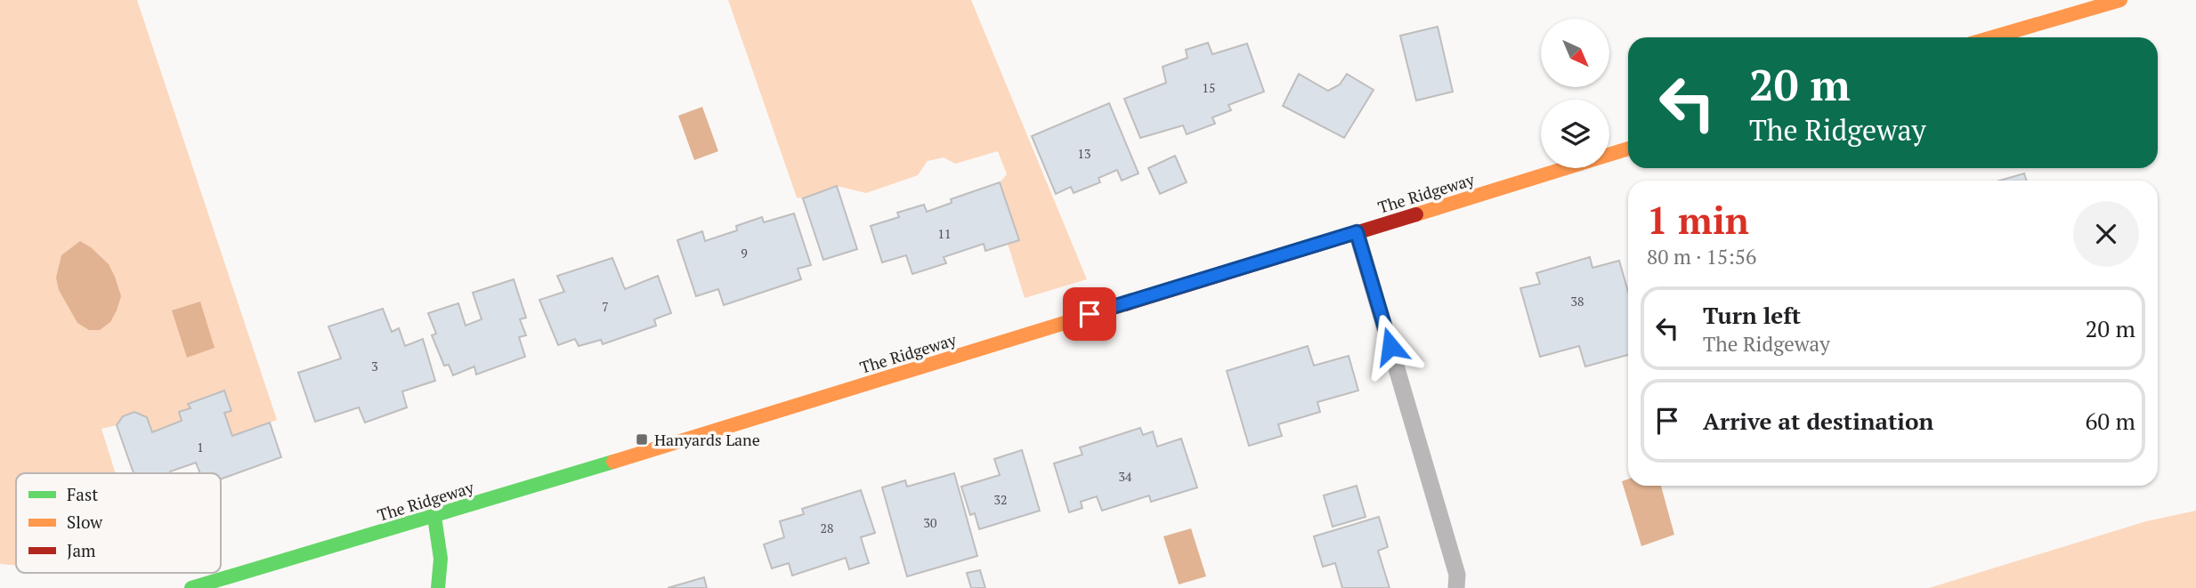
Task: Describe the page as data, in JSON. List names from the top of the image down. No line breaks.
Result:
{"streets":{"street":["The Ridgeway"]},"places":{"transit":["Hanyards Lane"]},"house_numbers":["15","13","11","9","38","7","3","1","34","32","30","28"],"legend":["Fast","Slow","Jam"],"north":"bottom right","page":{"turn":["20 m","The Ridgeway"],"heading":["1 min","80 m · 15:56"],"list":[{"name":"Turn left","note":"The Ridgeway","value":"20 m"},{"name":"Arrive at destination","value":"60 m"}]}}
